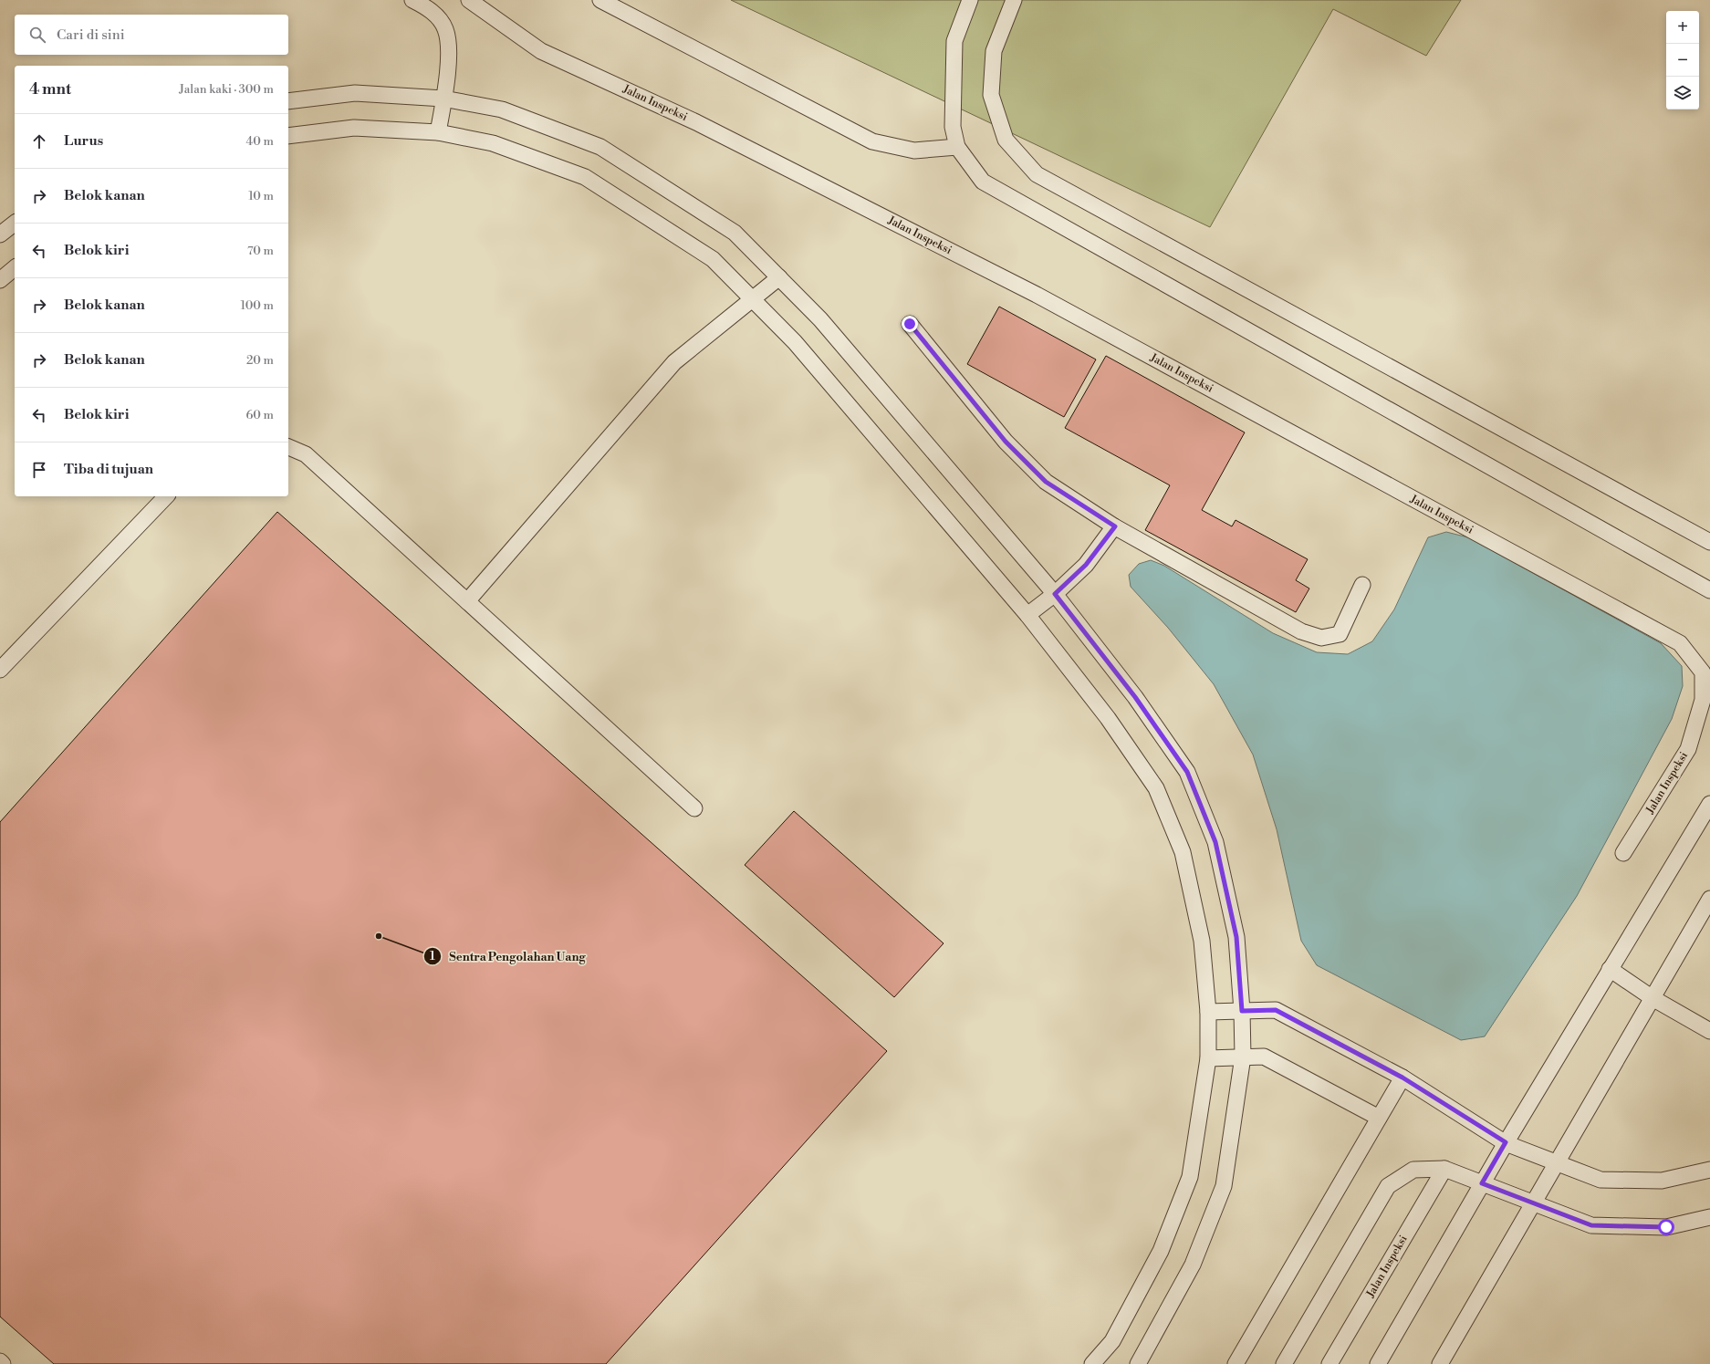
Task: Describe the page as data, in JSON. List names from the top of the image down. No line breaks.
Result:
{"streets":{"lane":["Jalan Inspeksi"]},"places":["Sentra Pengolahan Uang"],"page":{"map_buttons":["+","−"],"search":"Cari di sini","heading":["4 mnt","Jalan kaki · 300 m"],"list":[["Lurus","40 m"],["Belok kanan","10 m"],["Belok kiri","70 m"],["Belok kanan","100 m"],["Belok kanan","20 m"],["Belok kiri","60 m"],"Tiba di tujuan"]}}
